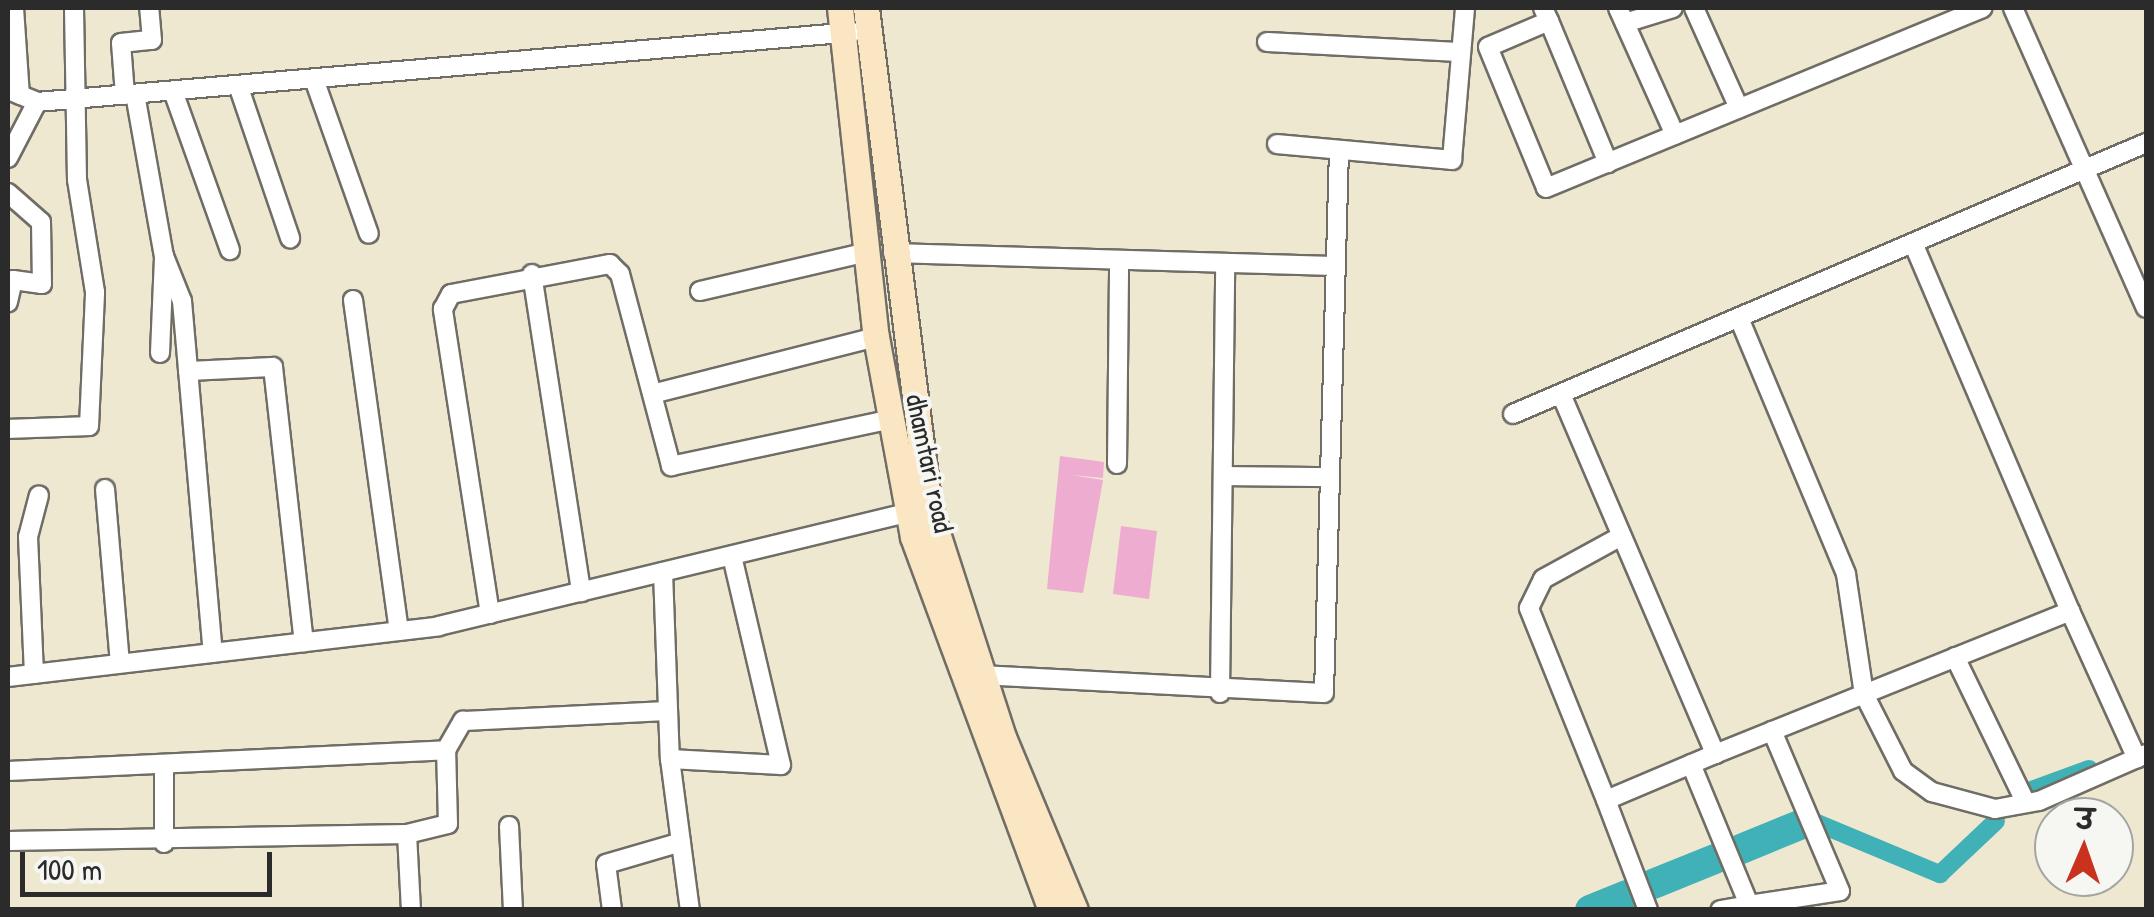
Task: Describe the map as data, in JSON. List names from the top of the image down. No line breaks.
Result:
{"streets":{"main road":["dhamtari road"]},"scale_bar":"100 m","north":"top"}
